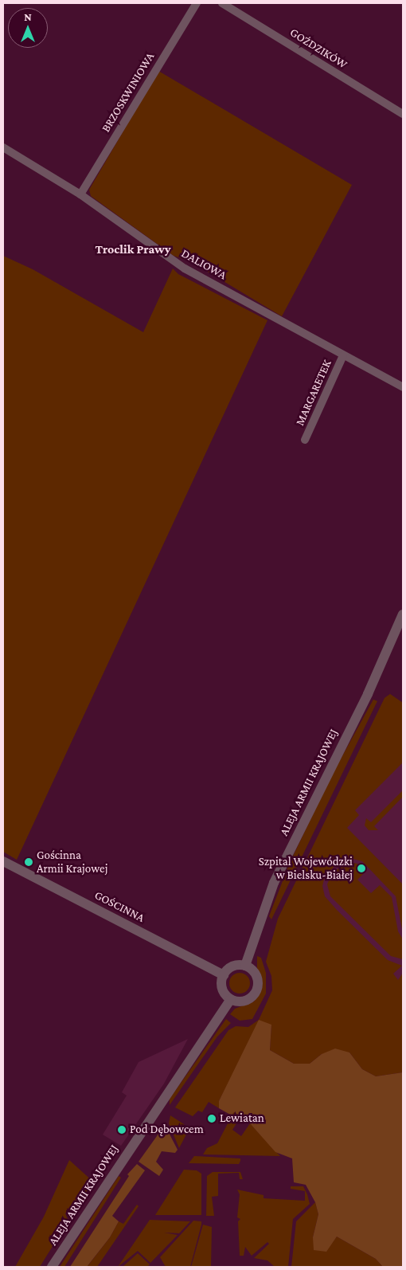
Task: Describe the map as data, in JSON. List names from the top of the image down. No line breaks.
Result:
{"streets":{"street":["GOŹDZIKÓW","BRZOSKWINIOWA","DALIOWA","MARGARETEK","ALEJA ARMII KRAJOWEJ","GOŚCINNA"]},"crossings":[["BRZOSKWINIOWA","DALIOWA"],["DALIOWA","MARGARETEK"],["ALEJA ARMII KRAJOWEJ","GOŚCINNA"]],"districts":["Troclik Prawy"],"places":["Gościnna Armii Krajowej","Szpital Wojewódzki w Bielsku-Białej","Lewiatan","Pod Dębowcem"],"north":"top"}
